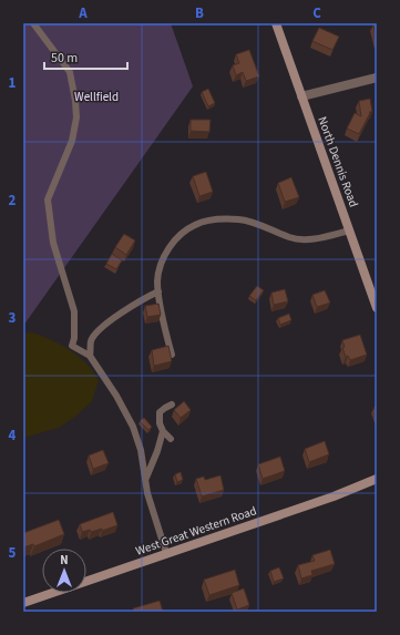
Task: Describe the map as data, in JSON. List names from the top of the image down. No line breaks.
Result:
{"streets":{"street":["North Dennis Road","West Great Western Road"]},"parks":["Wellfield"],"scale_bar":"50 m","north":"top","grid":{"columns":["A","B","C"],"rows":["1","2","3","4","5"]}}
